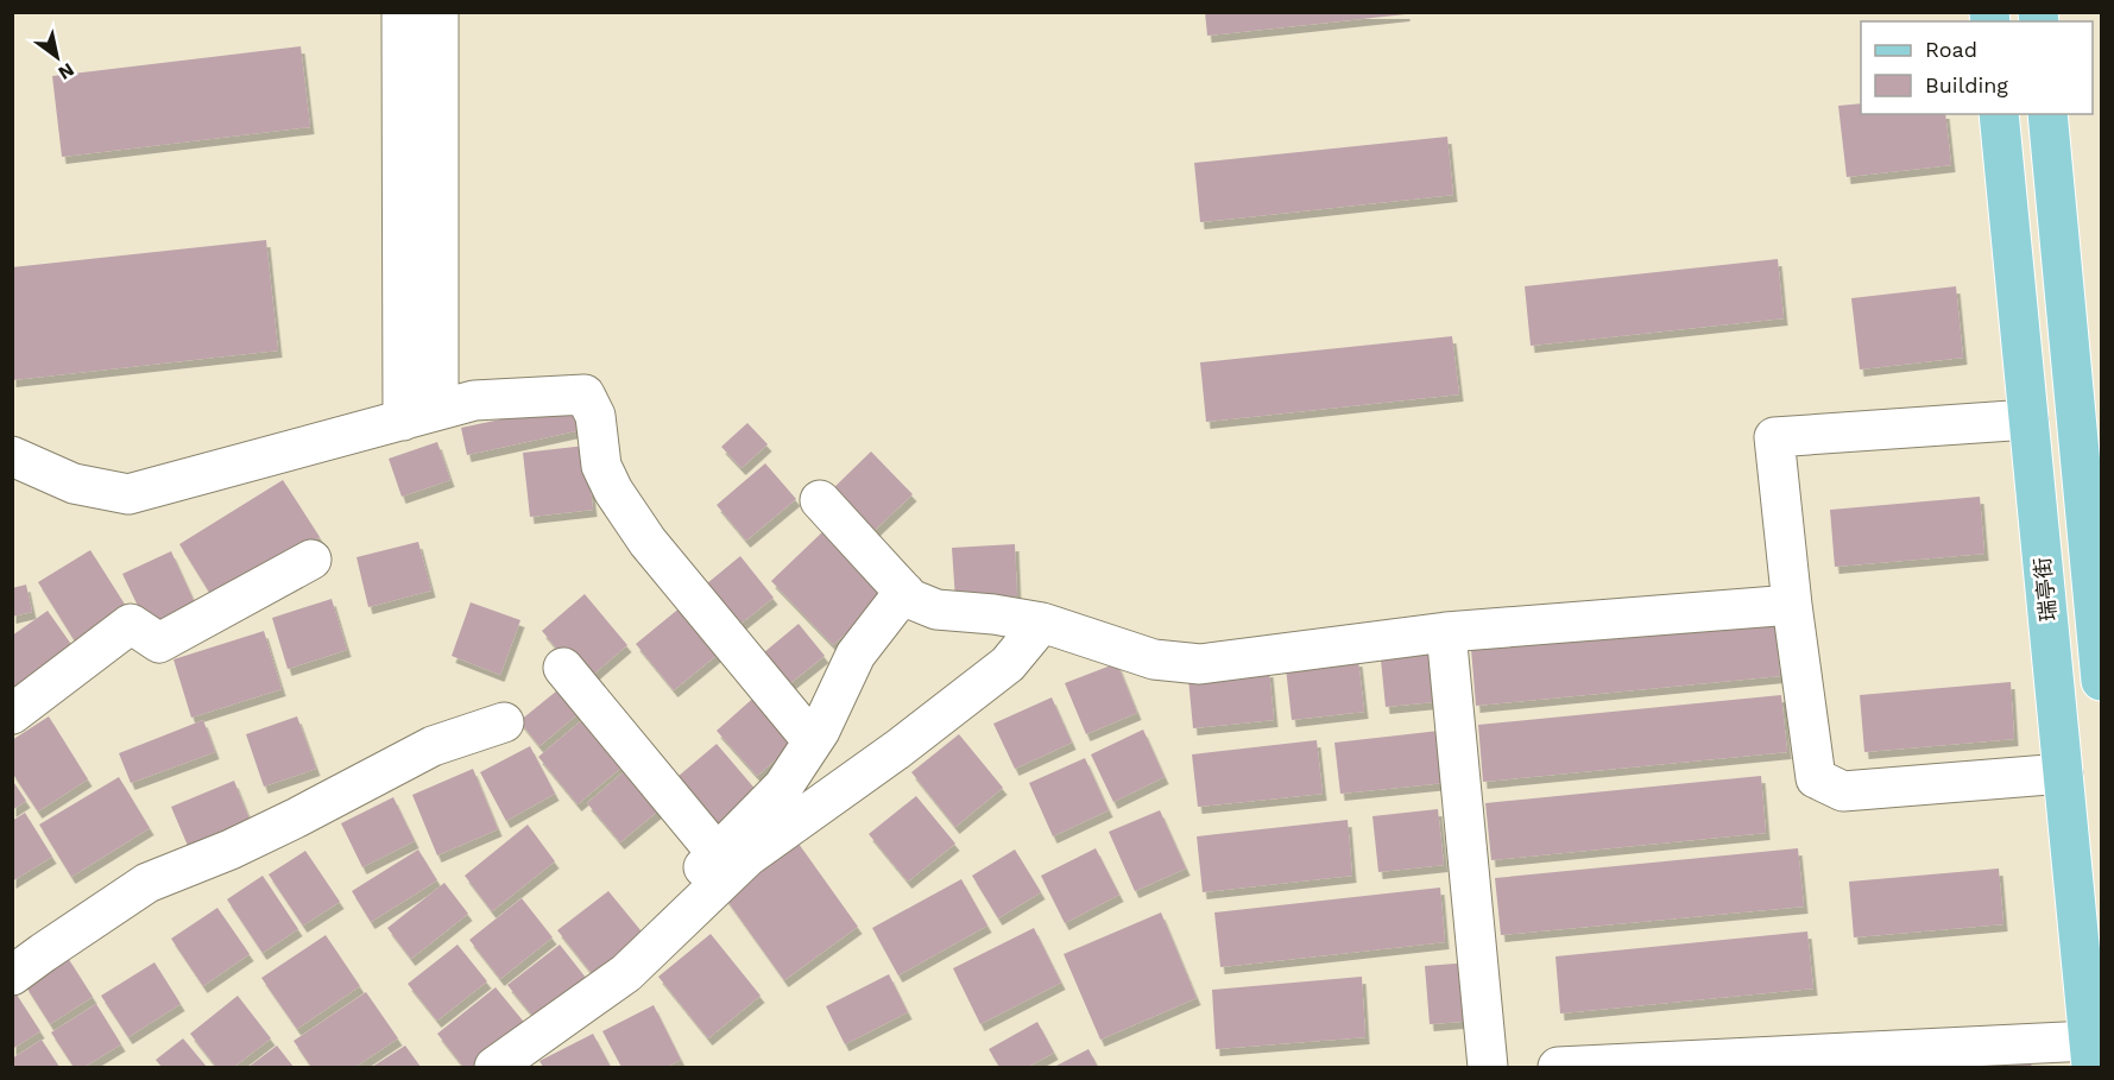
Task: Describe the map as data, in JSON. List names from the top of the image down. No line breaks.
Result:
{"streets":{"main road":["瑞亭街"]},"legend":["Road","Building"],"north":"bottom right"}
